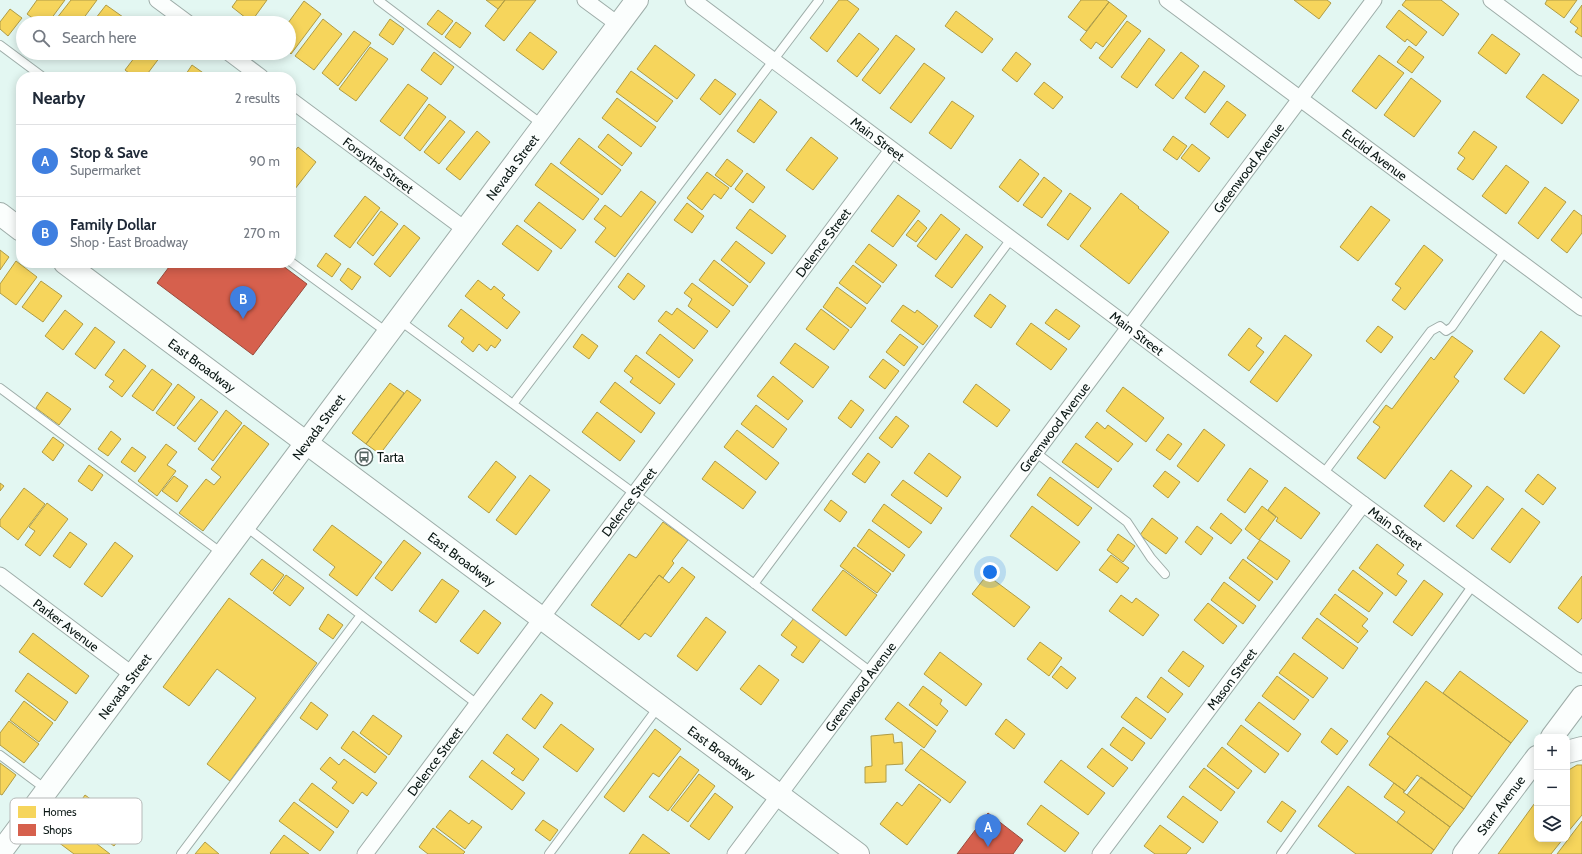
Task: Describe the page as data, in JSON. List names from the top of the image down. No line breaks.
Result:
{"streets":{"street":["Main Street","Euclid Avenue","Forsythe Street","Nevada Street","Greenwood Avenue","Delence Street","East Broadway","Parker Avenue","Mason Street","Starr Avenue"]},"crossings":[["Main Street","Greenwood Avenue"],["Main Street","Delence Street"],["Main Street","Mason Street"],["Euclid Avenue","Greenwood Avenue"],["Forsythe Street","Nevada Street"],["Nevada Street","East Broadway"],["Nevada Street","Parker Avenue"],["Greenwood Avenue","East Broadway"],["Delence Street","East Broadway"]],"places":{"bus stop":["Tarta"]},"legend":["Homes","Shops"],"page":{"search":"Search here","heading":["Nearby","2 results"],"list":[{"mark":"A","name":"Stop & Save","note":"Supermarket","value":"90 m"},{"mark":"B","name":"Family Dollar","note":"Shop · East Broadway","value":"270 m"}],"pins":["B","A"],"map_buttons":["+","−"]}}
